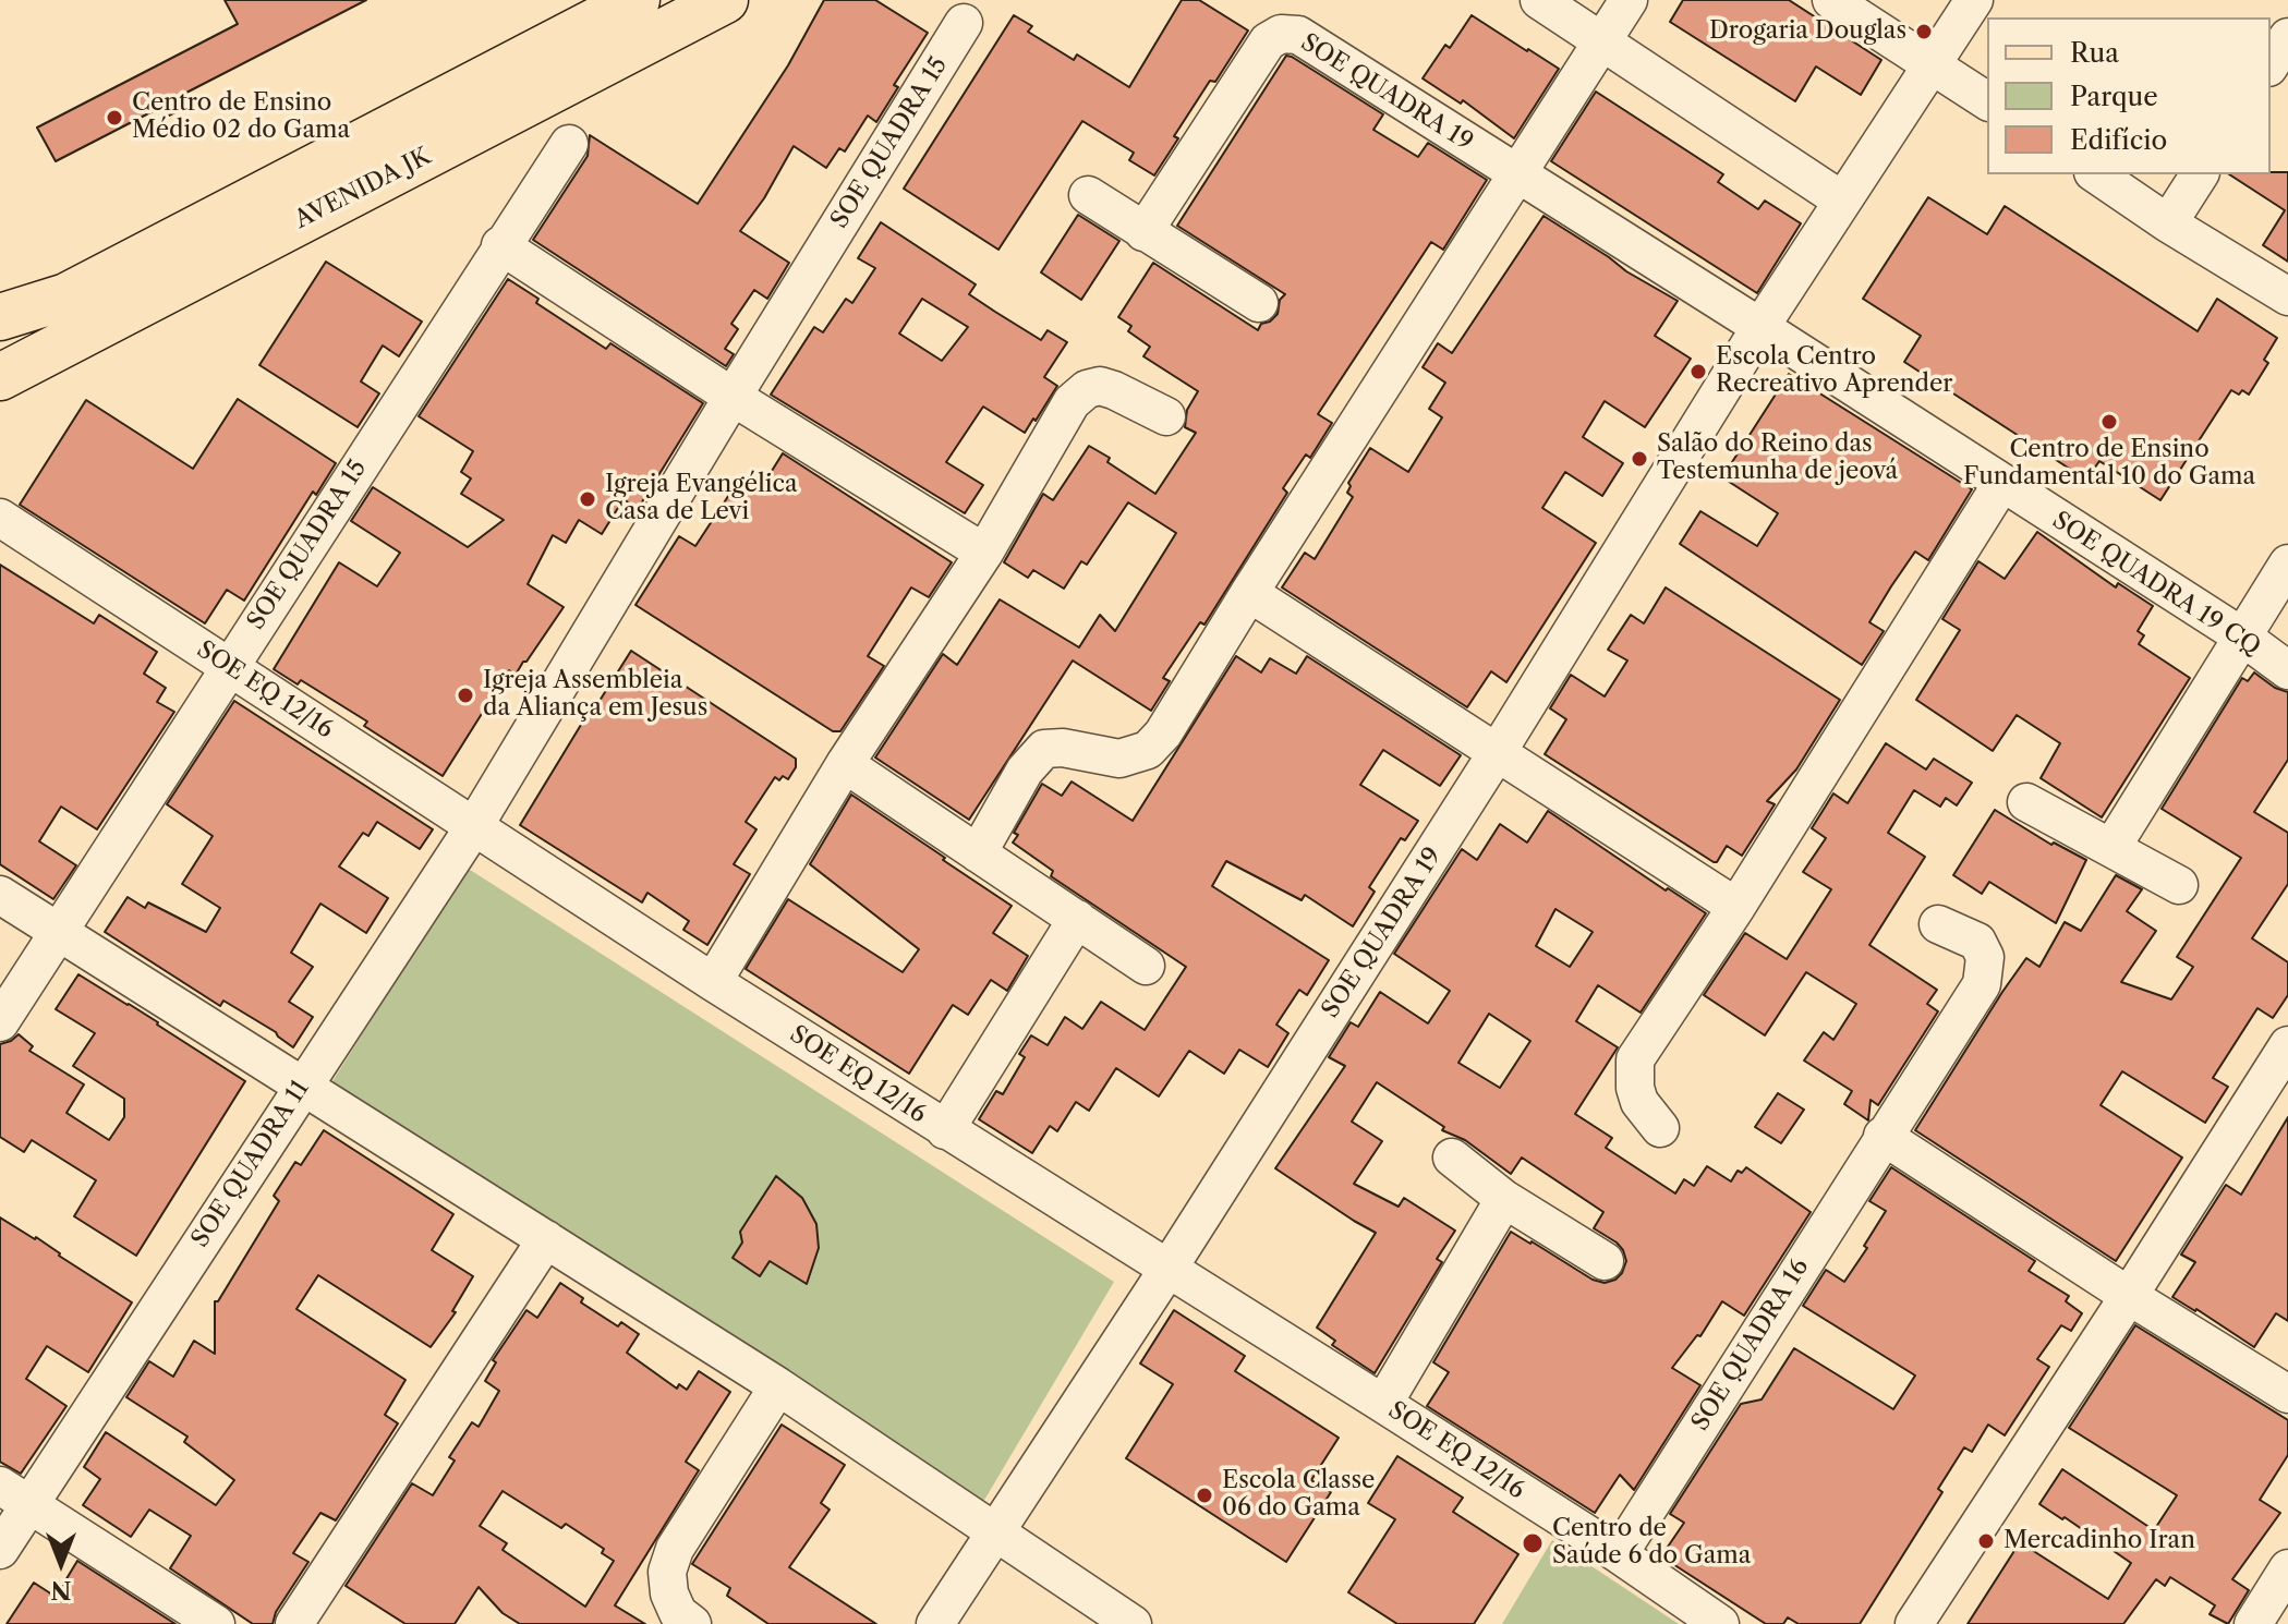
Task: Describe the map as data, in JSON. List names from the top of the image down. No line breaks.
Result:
{"streets":{"main road":["AVENIDA JK"],"street":["SOE QUADRA 19","SOE QUADRA 15","SOE QUADRA 19 CQ","SOE EQ 12/16","SOE QUADRA 11","SOE QUADRA 16"]},"crossings":[["SOE QUADRA 19","SOE QUADRA 19 CQ"],["SOE QUADRA 19","SOE EQ 12/16"],["SOE QUADRA 15","SOE EQ 12/16"],["SOE QUADRA 15","SOE QUADRA 11"],["SOE EQ 12/16","SOE QUADRA 11"],["SOE EQ 12/16","SOE QUADRA 16"]],"places":["Drogaria Douglas","Centro de Ensino Médio 02 do Gama","Escola Centro Recreativo Aprender","Centro de Ensino Fundamental 10 do Gama","Salão do Reino das Testemunha de jeová","Igreja Evangélica Casa de Levi","Igreja Assembleia da Aliança em Jesus","Escola Classe 06 do Gama","Mercadinho Iran","Centro de Saúde 6 do Gama"],"legend":["Rua","Parque","Edifício"],"north":"bottom"}
